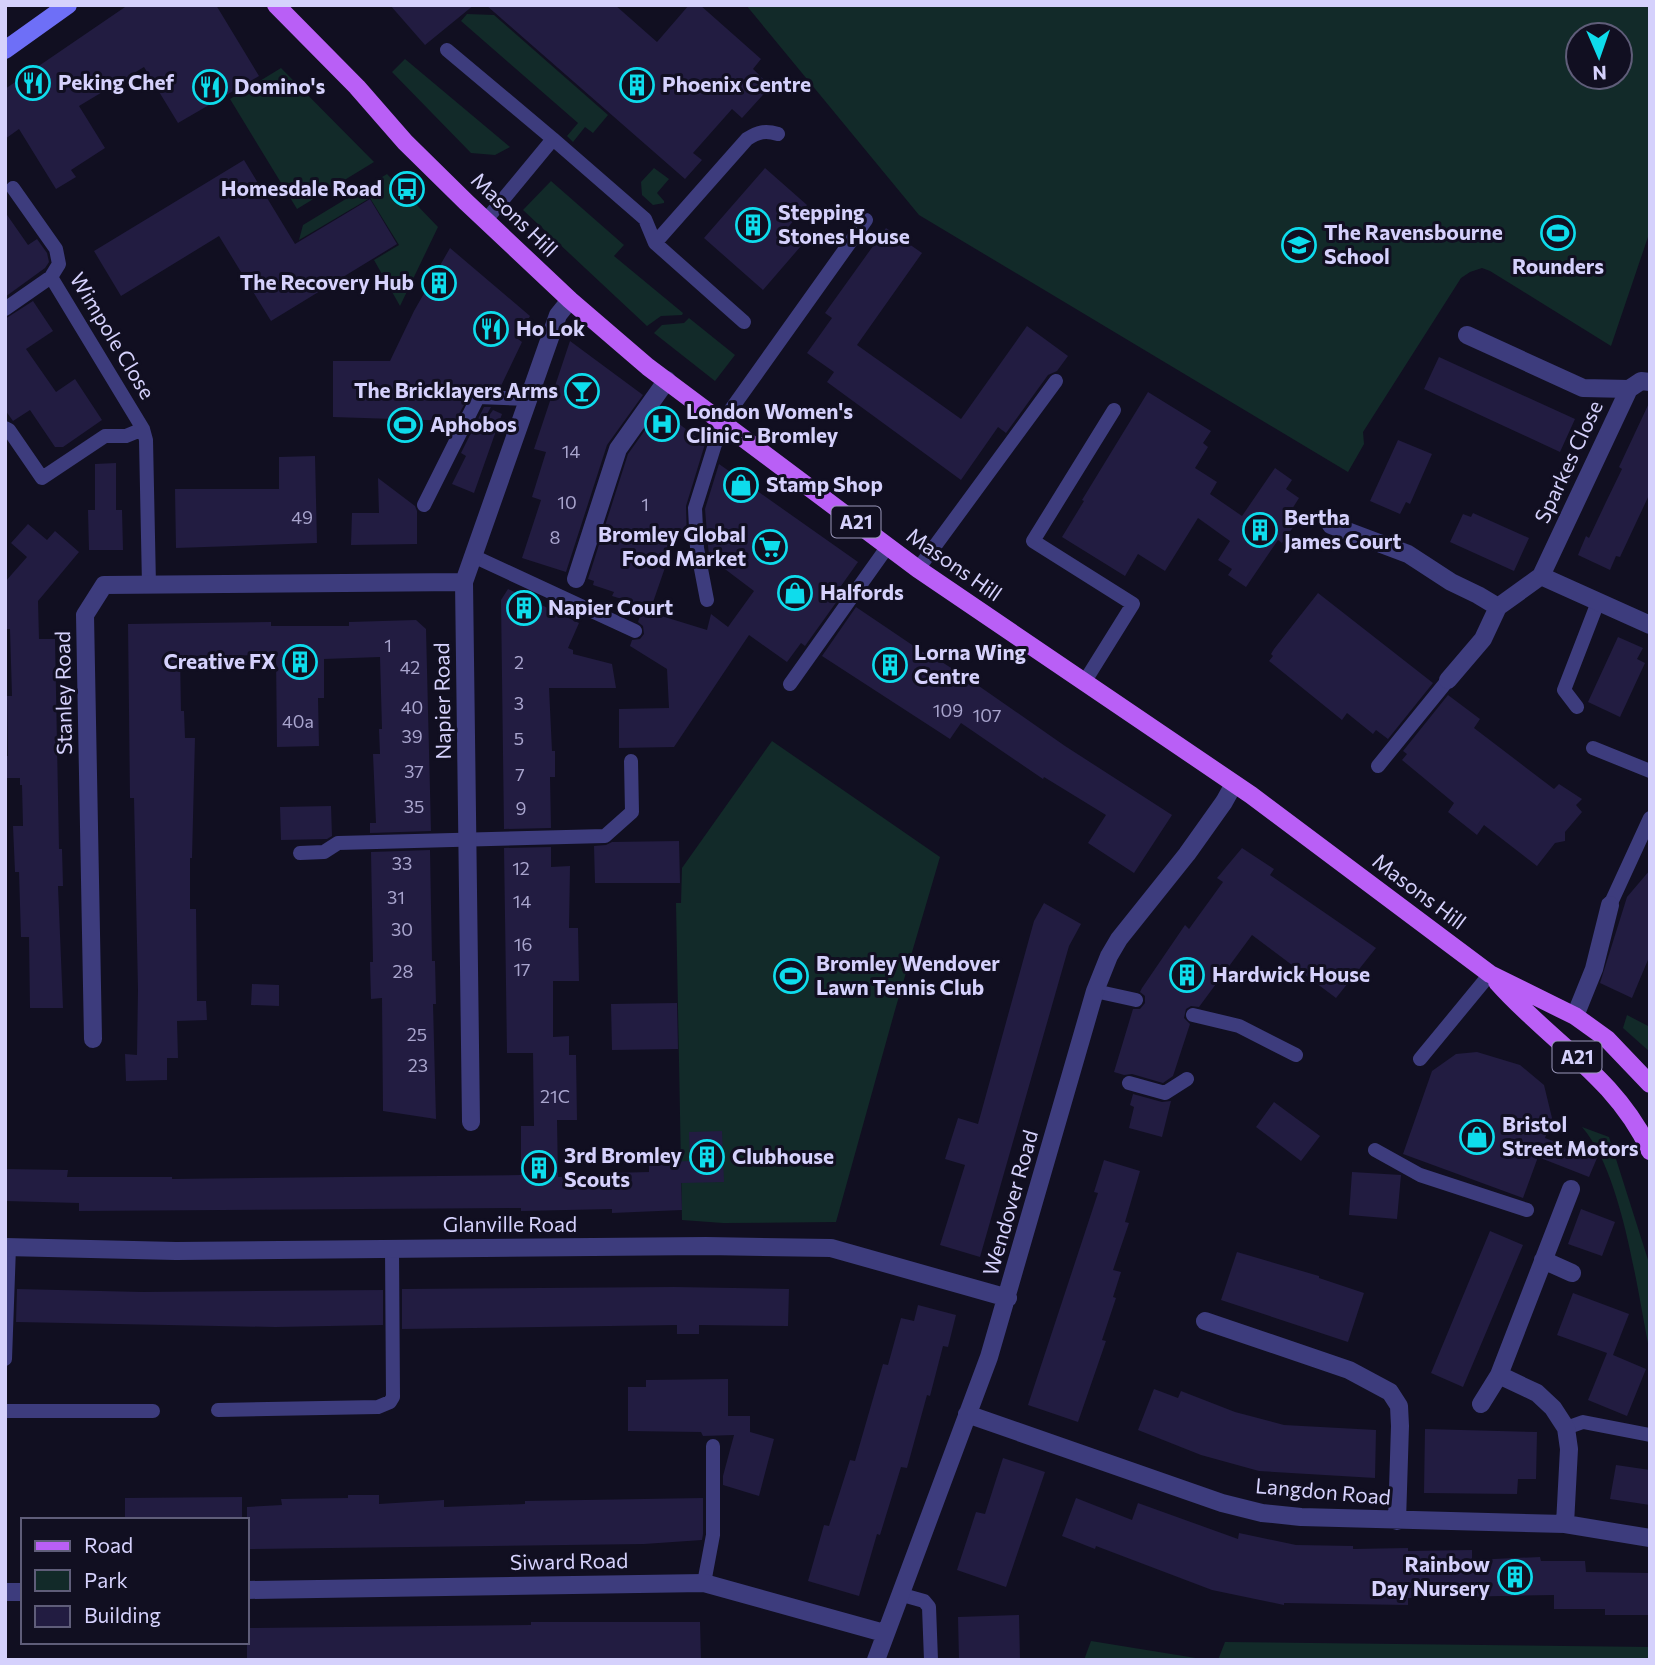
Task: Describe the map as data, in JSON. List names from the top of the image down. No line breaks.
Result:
{"streets":{"main road":["Masons Hill","A21"],"street":["Sparkes Close","Stanley Road","Napier Road","Wendover Road","Glanville Road","Langdon Road","Siward Road"],"lane":["Wimpole Close"]},"crossings":[["Masons Hill","Napier Road"],["Masons Hill","Wendover Road"],["Wimpole Close","Stanley Road"],["Stanley Road","Napier Road"],["Wendover Road","Glanville Road"],["Wendover Road","Langdon Road"],["Wendover Road","Siward Road"]],"places":{"restaurant":["Peking Chef","Domino's","Ho Lok"],"building":["Phoenix Centre","Stepping Stones House","The Recovery Hub","Bertha James Court","Napier Court","Creative FX","Lorna Wing Centre","Hardwick House","Clubhouse","3rd Bromley Scouts","Rainbow Day Nursery"],"bus stop":["Homesdale Road"],"sports":["Rounders","Aphobos","Bromley Wendover Lawn Tennis Club"],"school or university":["The Ravensbourne School"],"bar":["The Bricklayers Arms"],"hospital":["London Women's Clinic - Bromley"],"shop":["Stamp Shop","Halfords","Bristol Street Motors"],"supermarket":["Bromley Global Food Market"]},"house_numbers":["14","10","1","49","8","1","2","42","3","40","109","107","40a","39","5","37","7","35","9","33","12","31","14","30","16","17","28","25","23","21C"],"legend":["Road","Park","Building"],"north":"bottom"}
